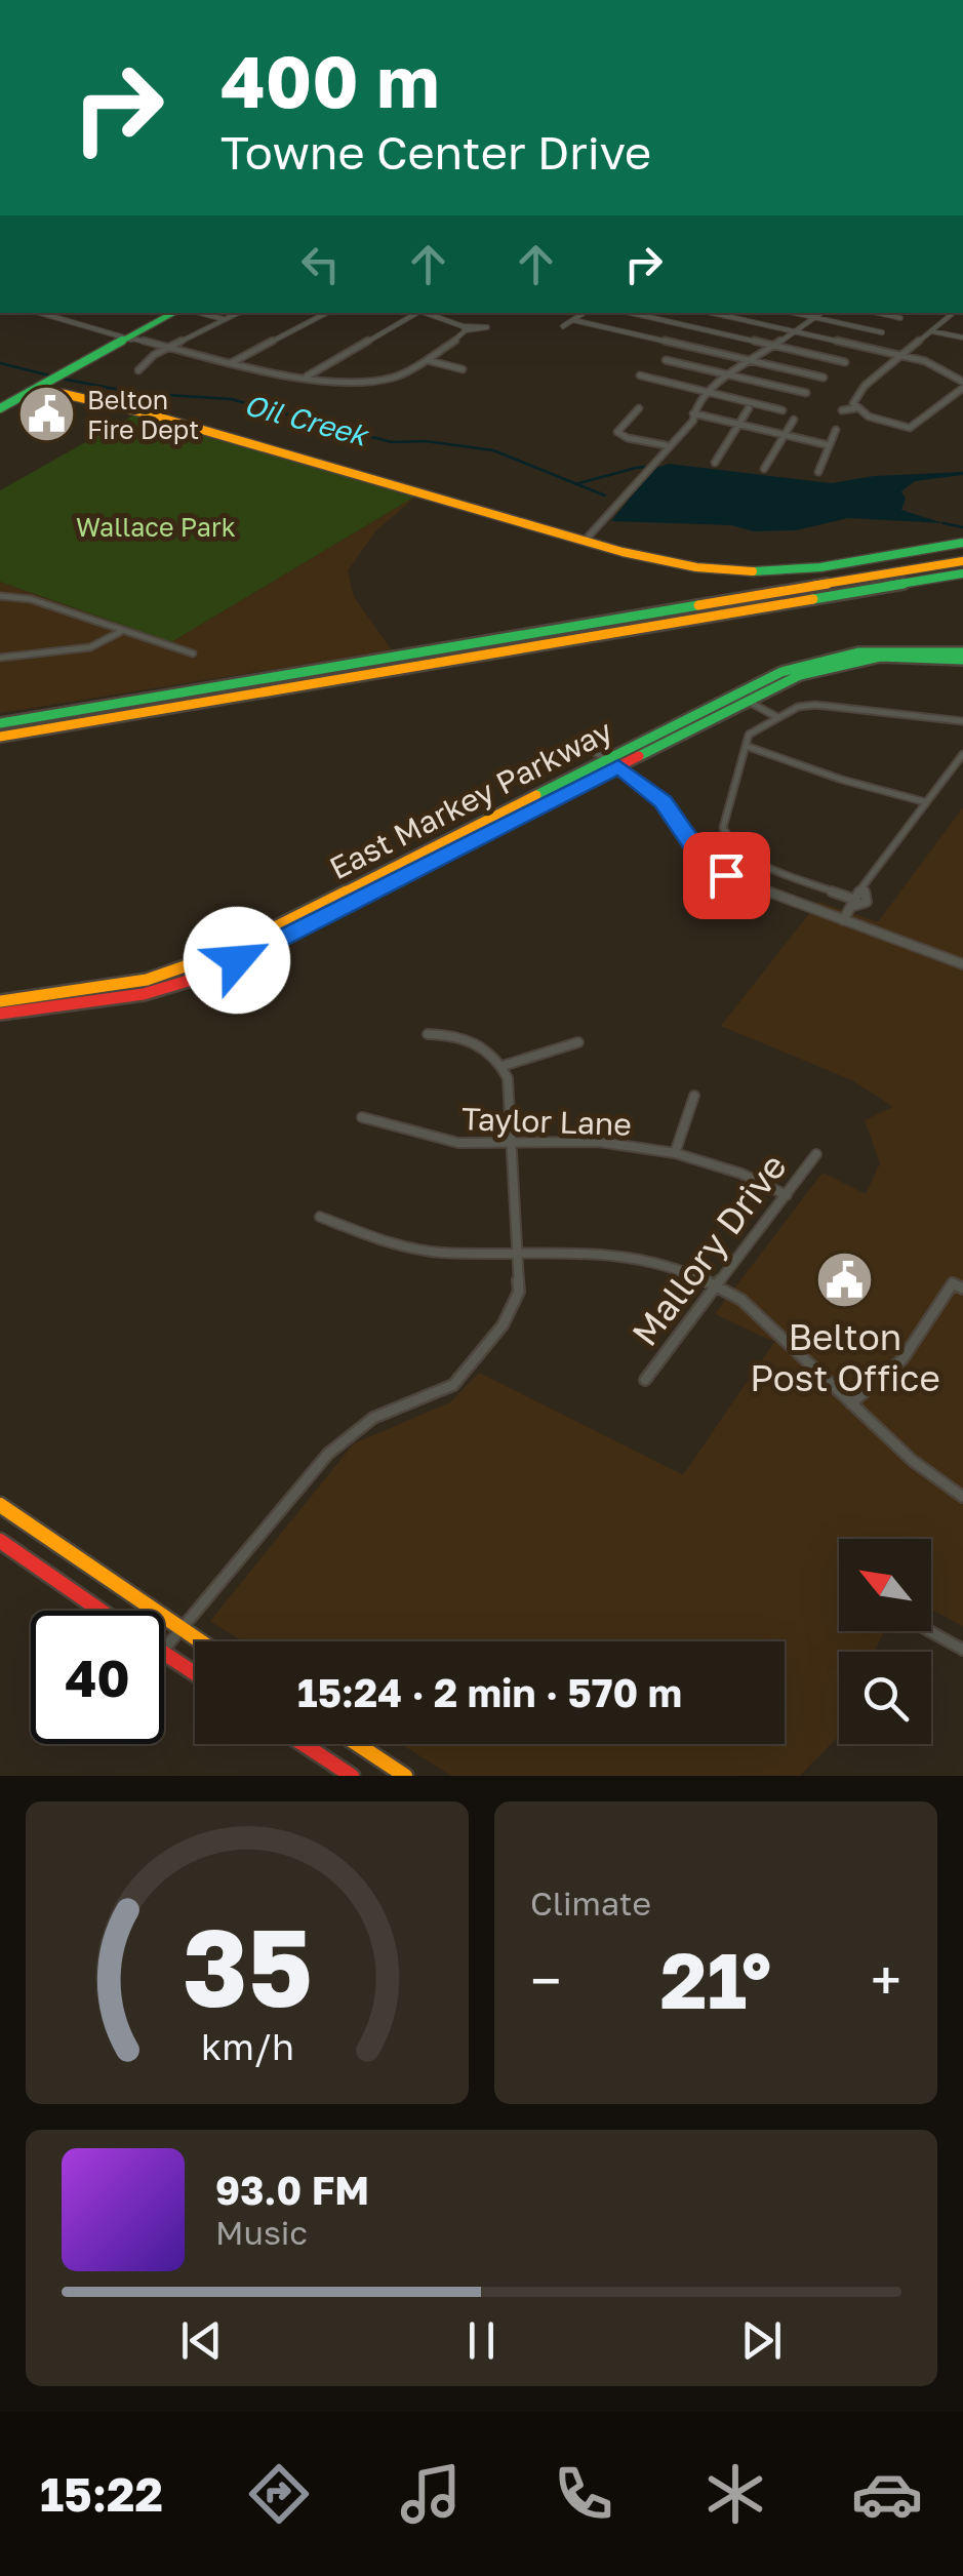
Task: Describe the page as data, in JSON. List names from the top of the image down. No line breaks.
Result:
{"streets":{"main road":["East Markey Parkway"],"street":["Taylor Lane","Mallory Drive"]},"crossings":[["Taylor Lane","Mallory Drive"]],"water":["Oil Creek"],"parks":["Wallace Park"],"places":{"public building":["Belton Fire Dept","Belton Post Office"]},"north":"top left","page":{"turn":["400 m","Towne Center Drive"],"limit":"40","trip":"15:24 · 2 min · 570 m","tile":"Climate","heat":["−","21°","+"],"song":["93.0 FM","Music"],"tabs":"15:22","gauge":["35","km/h"]}}
